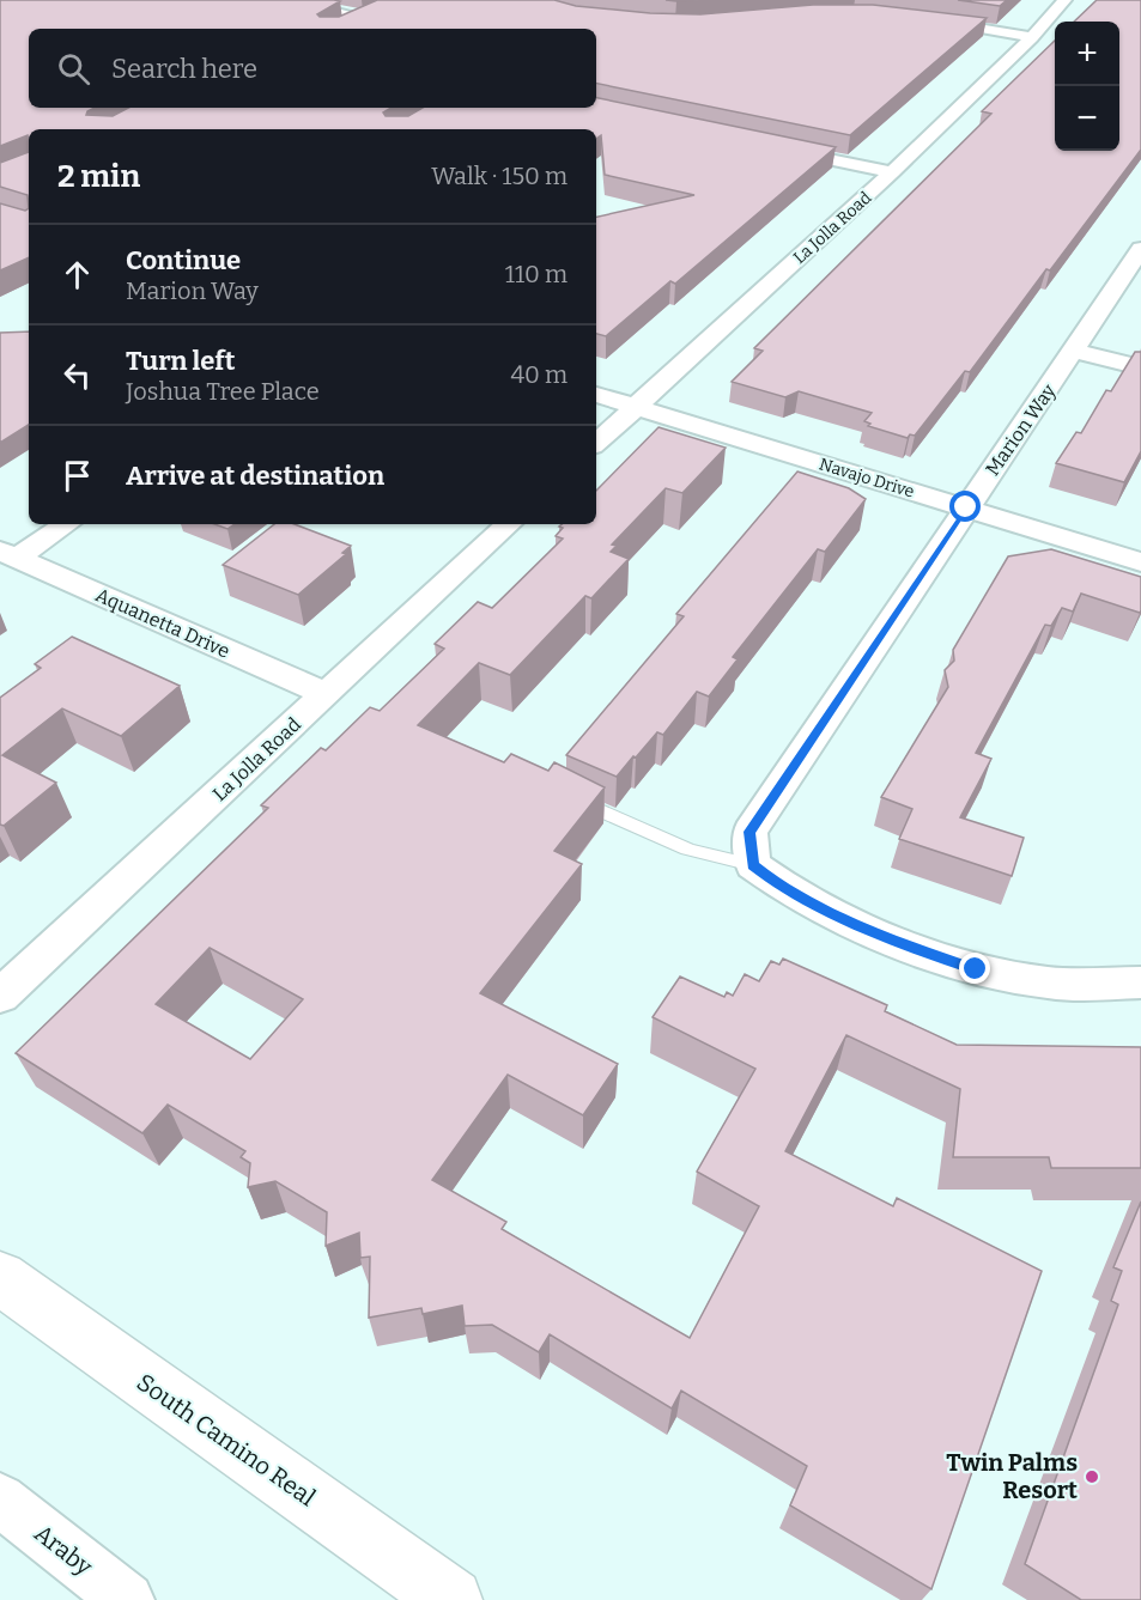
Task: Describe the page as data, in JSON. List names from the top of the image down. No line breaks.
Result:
{"streets":{"street":["La Jolla Road","Marion Way","Navajo Drive","Aquanetta Drive","South Camino Real","Araby"]},"crossings":[["La Jolla Road","Navajo Drive"],["La Jolla Road","Aquanetta Drive"],["Marion Way","Navajo Drive"]],"places":["Twin Palms Resort"],"page":{"map_buttons":["+","−"],"search":"Search here","heading":["2 min","Walk · 150 m"],"list":[["Continue","Marion Way","110 m"],["Turn left","Joshua Tree Place","40 m"],"Arrive at destination"]}}
